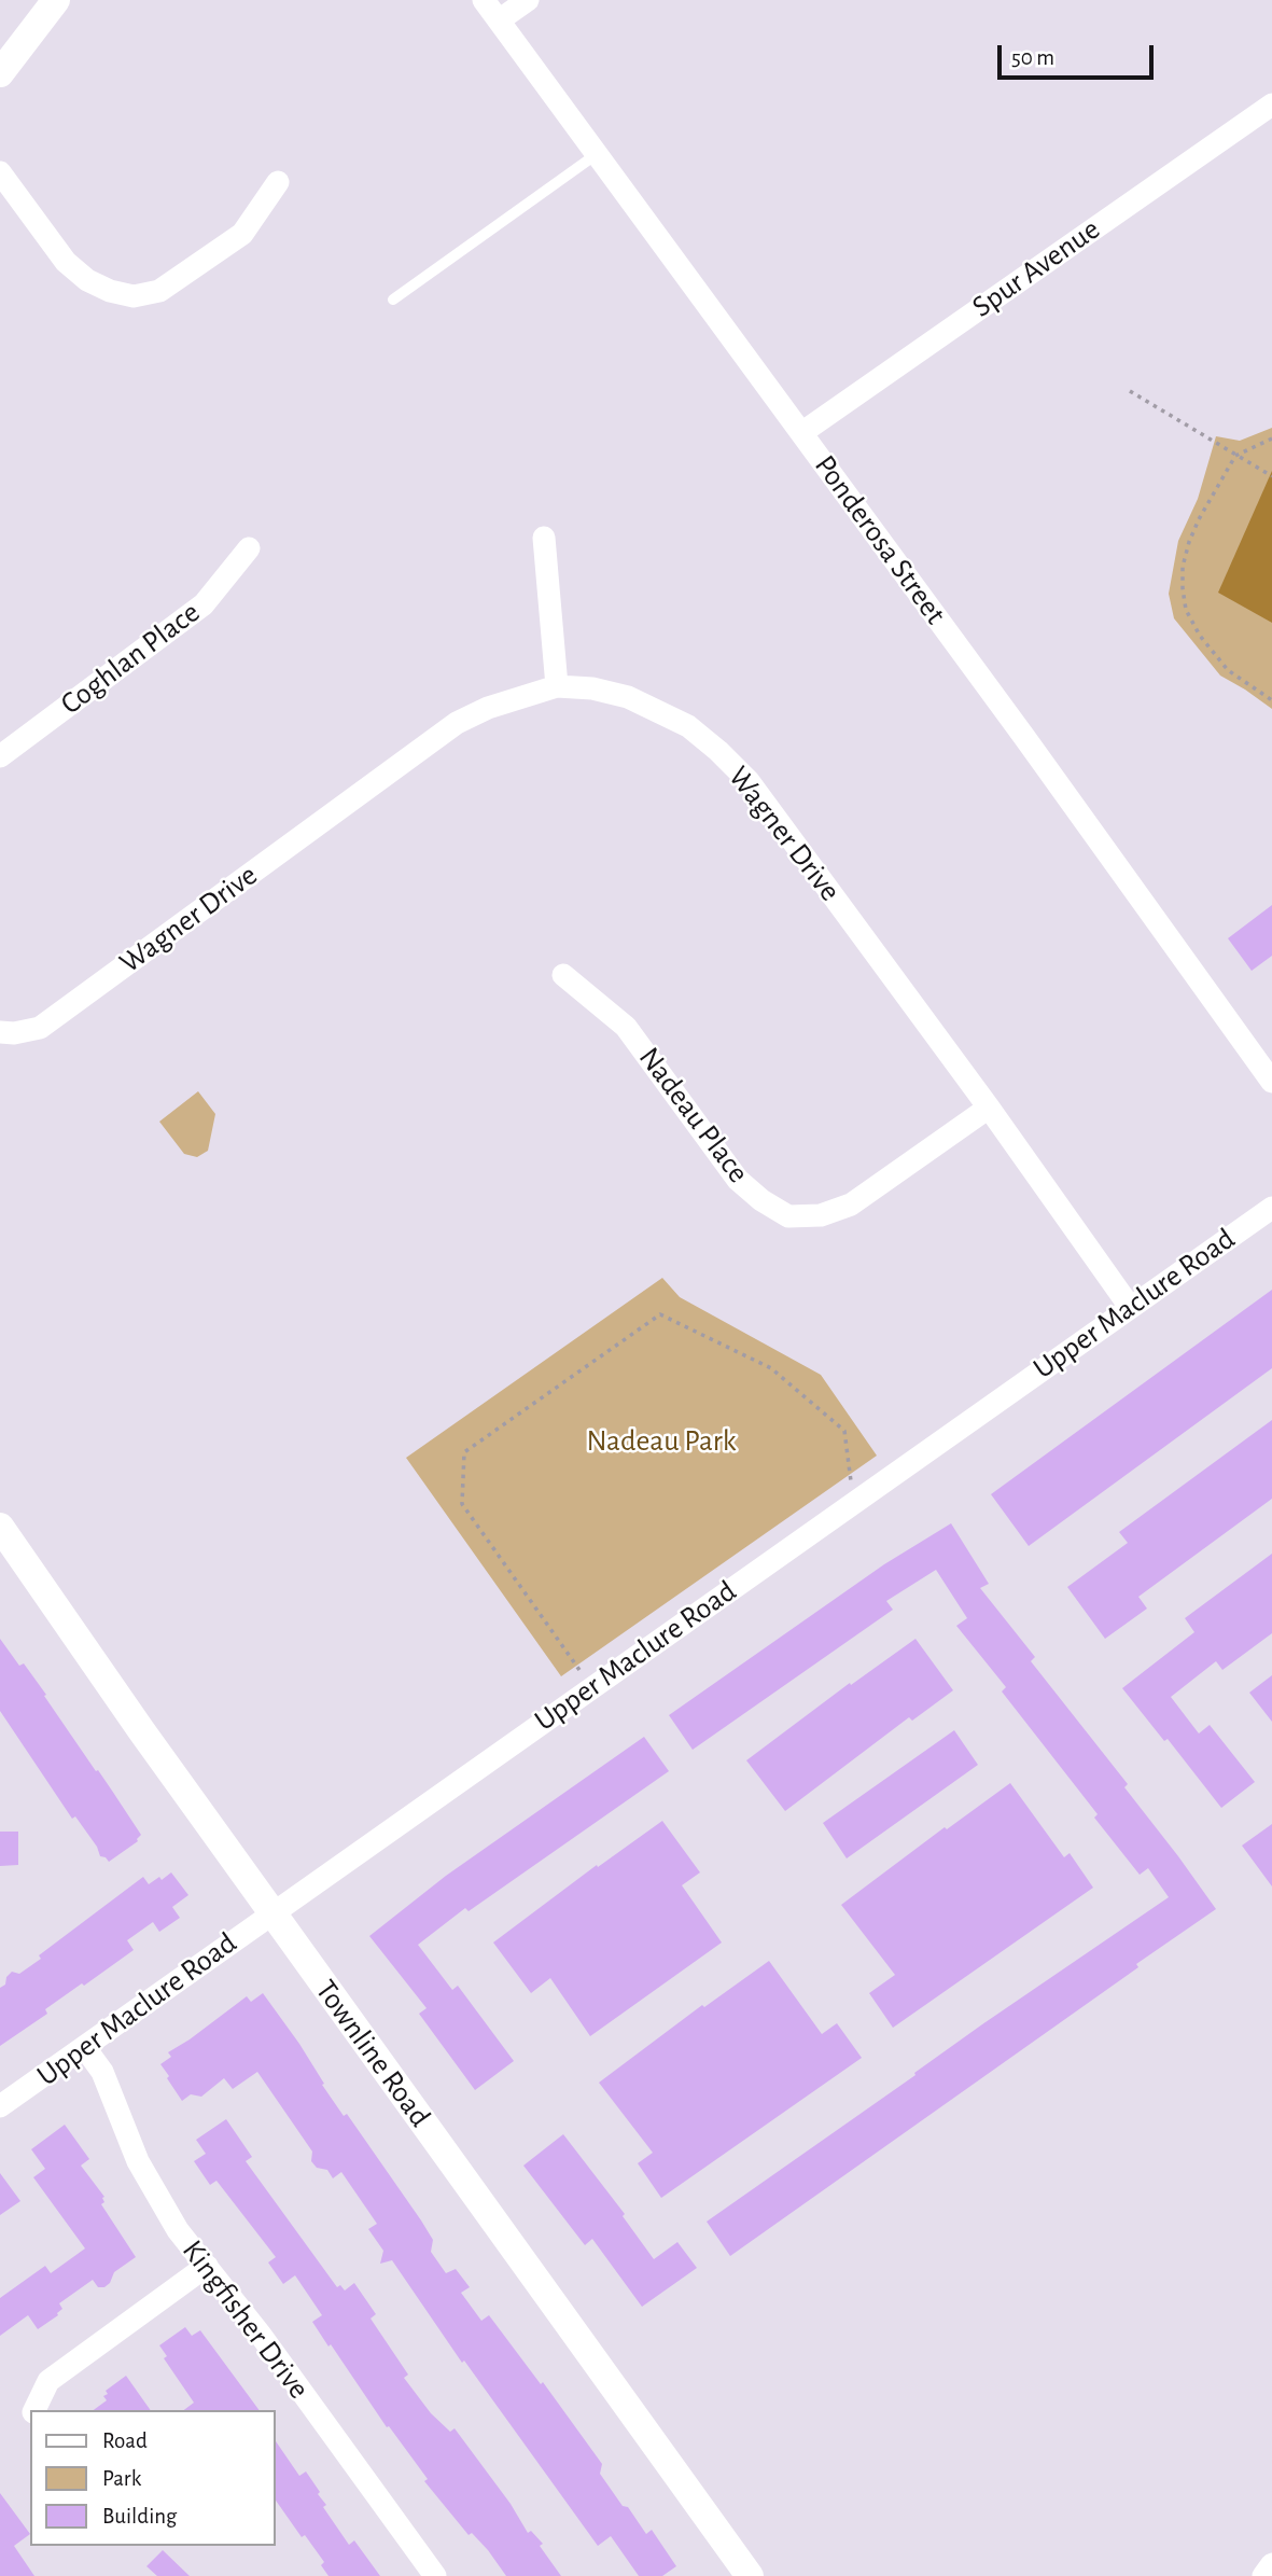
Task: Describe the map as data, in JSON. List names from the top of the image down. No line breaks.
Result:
{"streets":{"street":["Spur Avenue","Ponderosa Street","Coghlan Place","Wagner Drive","Nadeau Place","Upper Maclure Road","Townline Road","Kingfisher Drive"]},"crossings":[["Spur Avenue","Ponderosa Street"],["Wagner Drive","Nadeau Place"],["Wagner Drive","Upper Maclure Road"],["Upper Maclure Road","Townline Road"],["Upper Maclure Road","Kingfisher Drive"]],"parks":["Nadeau Park"],"legend":["Road","Park","Building"],"scale_bar":"50 m"}
